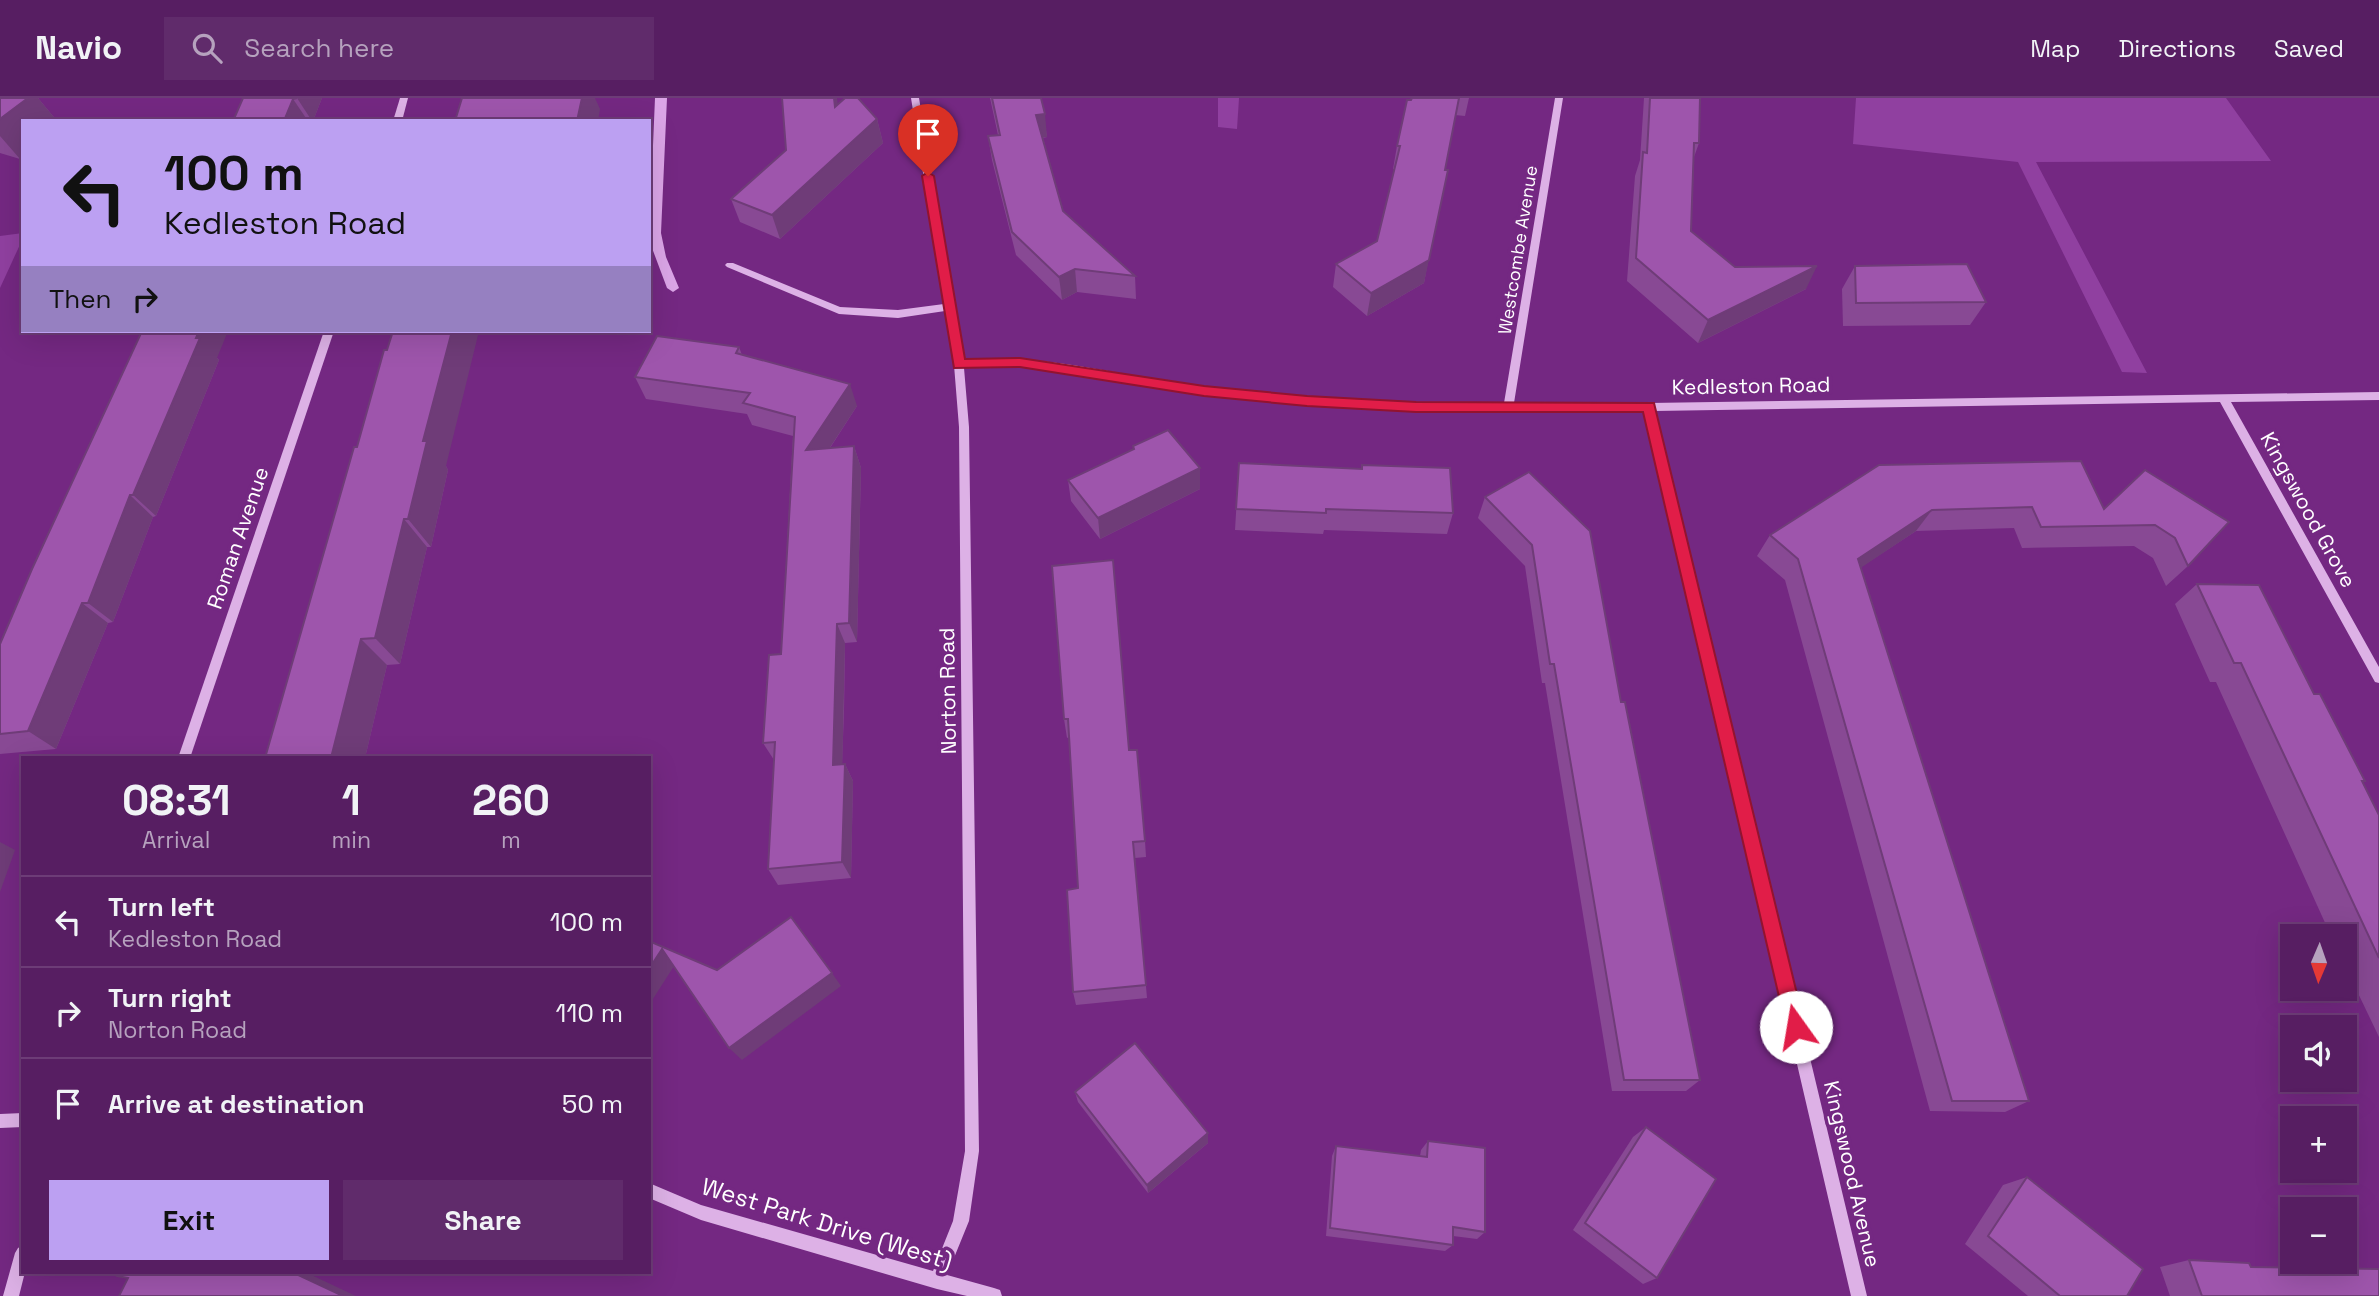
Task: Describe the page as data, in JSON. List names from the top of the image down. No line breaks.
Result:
{"streets":{"street":["Westcombe Avenue","Kedleston Road","Kingswood Grove","Roman Avenue","Norton Road","Kingswood Avenue","West Park Drive (West)"]},"crossings":[["Westcombe Avenue","Kedleston Road"],["Kedleston Road","Kingswood Grove"],["Kedleston Road","Norton Road"],["Kedleston Road","Kingswood Avenue"],["Norton Road","West Park Drive (West)"]],"north":"bottom","page":{"header":"Navio","search":"Search here","nav":["Map","Directions","Saved"],"turn":["100 m","Kedleston Road"],"then":"Then","eta":["08:31","Arrival","1","min","260","m"],"list":[{"name":"Turn left","note":"Kedleston Road","value":"100 m"},{"name":"Turn right","note":"Norton Road","value":"110 m"},{"name":"Arrive at destination","value":"50 m"}],"map_buttons":["+","−"],"buttons":["Exit","Share"]}}
